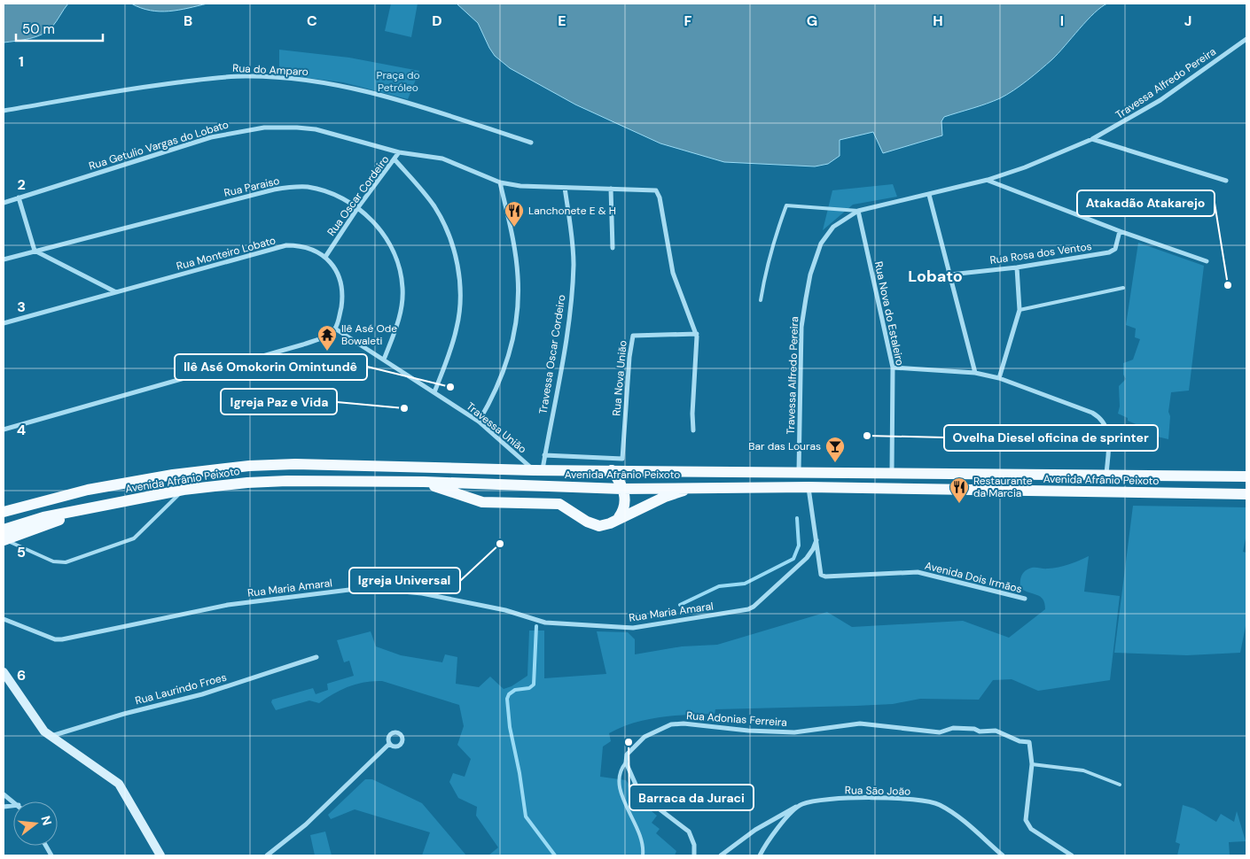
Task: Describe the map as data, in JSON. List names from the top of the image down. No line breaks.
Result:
{"streets":{"main road":["Avenida Afrânio Peixoto"],"street":["Rua do Amparo","Travessa Alfredo Pereira","Rua Getulio Vargas do Lobato","Rua Paraiso","Rua Oscar Cordeiro","Rua Monteiro Lobato","Rua Rosa dos Ventos","Rua Nova do Estaleiro","Travessa Oscar Cordeiro","Rua Nova União","Travessa União","Avenida Dois Irmãos","Rua Maria Amaral","Rua Laurindo Froes","Rua Adonias Ferreira","Rua São João"]},"crossings":[["Travessa Alfredo Pereira","Rua Nova do Estaleiro"],["Travessa Alfredo Pereira","Avenida Afrânio Peixoto"],["Rua Getulio Vargas do Lobato","Rua Oscar Cordeiro"],["Rua Paraiso","Rua Oscar Cordeiro"],["Rua Paraiso","Travessa União"],["Rua Oscar Cordeiro","Rua Monteiro Lobato"],["Rua Oscar Cordeiro","Travessa Oscar Cordeiro"],["Rua Oscar Cordeiro","Rua Nova União"],["Rua Nova do Estaleiro","Avenida Afrânio Peixoto"],["Travessa Oscar Cordeiro","Rua Nova União"],["Travessa Oscar Cordeiro","Travessa União"],["Travessa Oscar Cordeiro","Avenida Afrânio Peixoto"],["Travessa União","Avenida Afrânio Peixoto"],["Avenida Afrânio Peixoto","Avenida Dois Irmãos"],["Avenida Dois Irmãos","Rua Maria Amaral"]],"districts":["Lobato"],"parks":["Praça do Petróleo"],"places":{"restaurant":["Lanchonete E & H","Restaurante da Marcia"],"other":["Atakadão Atakarejo","Ilê Asé Omokorin Omintundê","Igreja Paz e Vida","Ovelha Diesel oficina de sprinter","Igreja Universal","Barraca da Juraci"],"temple":["Ilê Asé Ode Bowaleti"],"bar":["Bar das Louras"]},"scale_bar":"50 m","north":"right","grid":{"columns":["B","C","D","E","F","G","H","I","J"],"rows":["1","2","3","4","5","6"]}}
